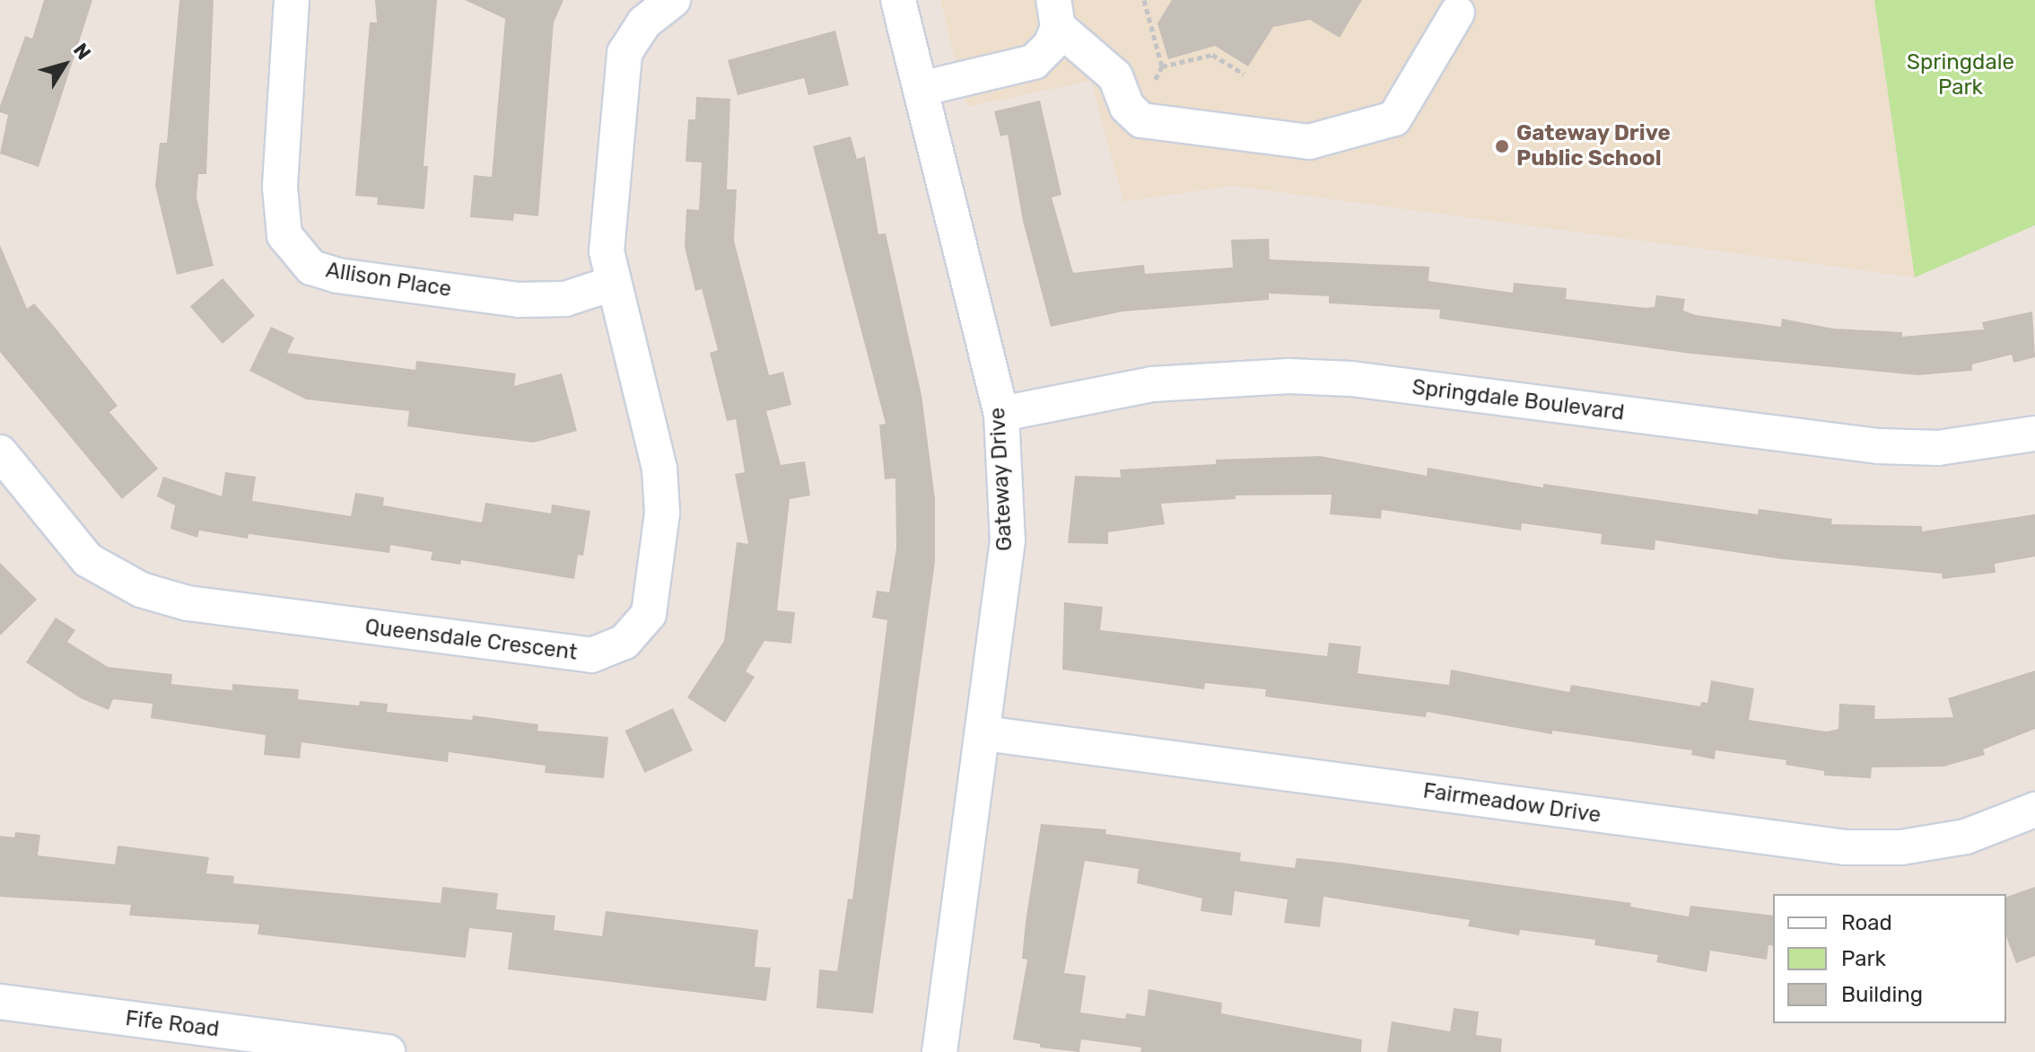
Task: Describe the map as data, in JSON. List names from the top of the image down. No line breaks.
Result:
{"streets":{"street":["Allison Place","Springdale Boulevard","Gateway Drive","Queensdale Crescent","Fairmeadow Drive","Fife Road"]},"crossings":[["Allison Place","Queensdale Crescent"],["Springdale Boulevard","Gateway Drive"],["Gateway Drive","Fairmeadow Drive"]],"parks":["Springdale Park"],"places":["Gateway Drive Public School"],"legend":["Road","Park","Building"],"north":"top right"}
